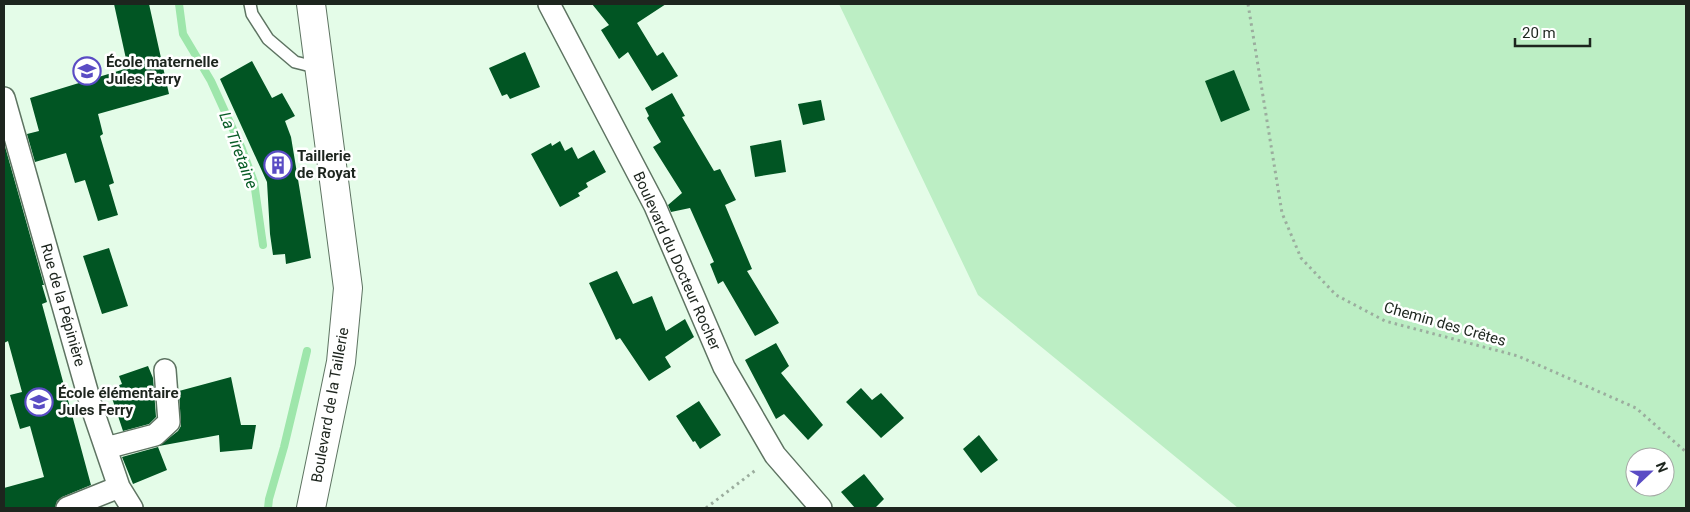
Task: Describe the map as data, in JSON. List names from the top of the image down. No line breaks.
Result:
{"streets":{"main road":["Boulevard de la Taillerie"],"street":["Boulevard du Docteur Rocher","Rue de la Pépinière"],"path":["Chemin des Crêtes"]},"water":["La Tiretaine"],"places":{"school or university":["École maternelle Jules Ferry","École élémentaire Jules Ferry"],"building":["Taillerie de Royat"]},"scale_bar":"20 m","north":"right"}
